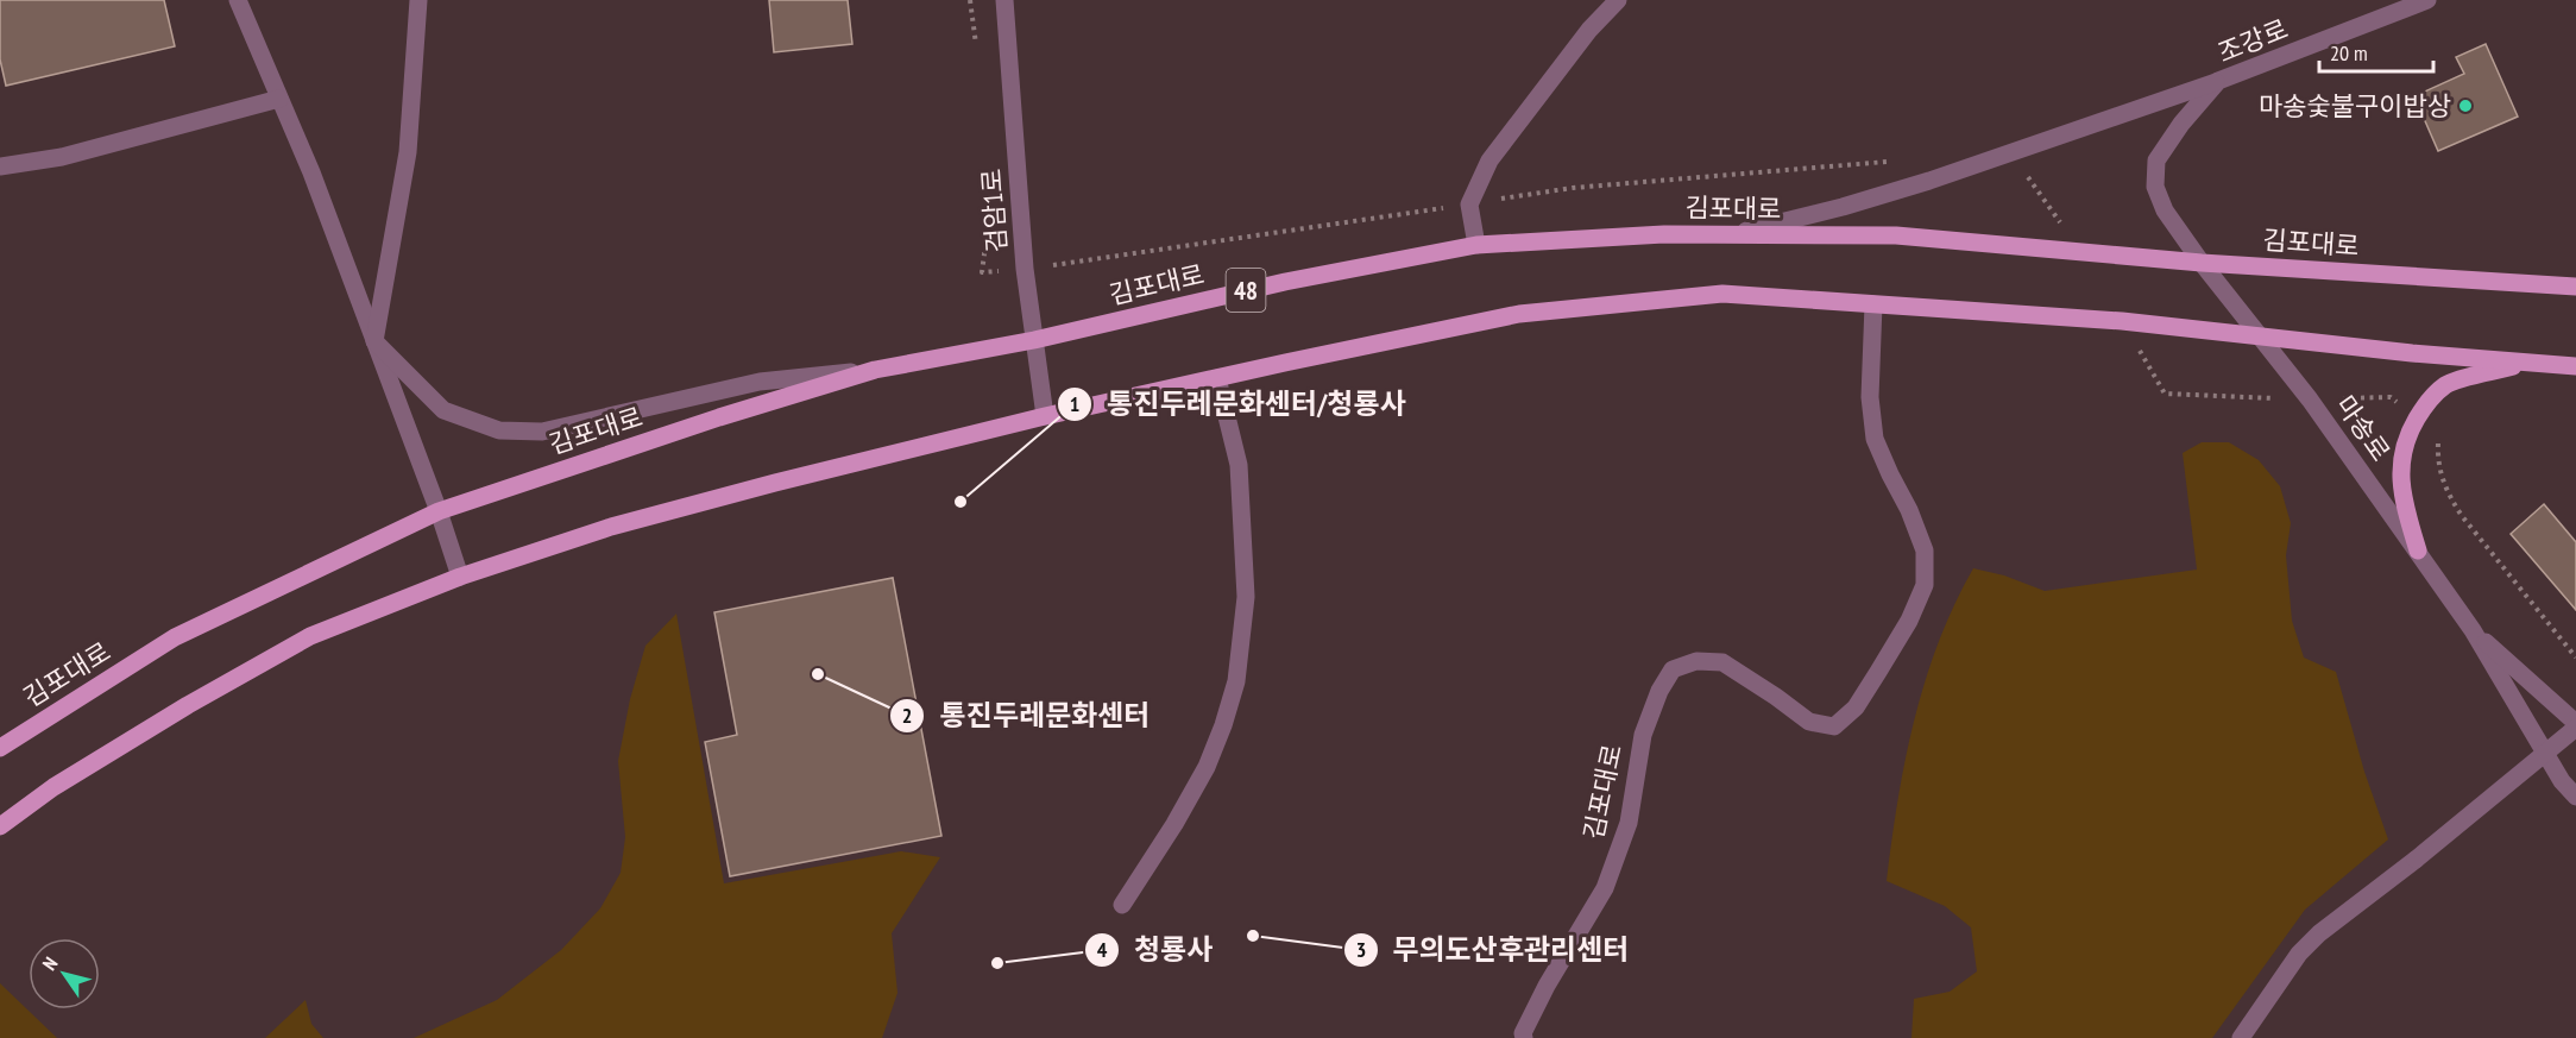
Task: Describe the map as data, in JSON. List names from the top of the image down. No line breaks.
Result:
{"streets":{"main road":["김포대로","48"],"street":["조강로","검암1로","마송로"]},"crossings":[["조강로","김포대로"],["조강로","마송로"],["김포대로","검암1로"],["김포대로","마송로"]],"places":["마송숯불구이밥상","통진두레문화센터/청룡사","통진두레문화센터","무의도산후관리센터","청룡사"],"scale_bar":"20 m","north":"top left"}
